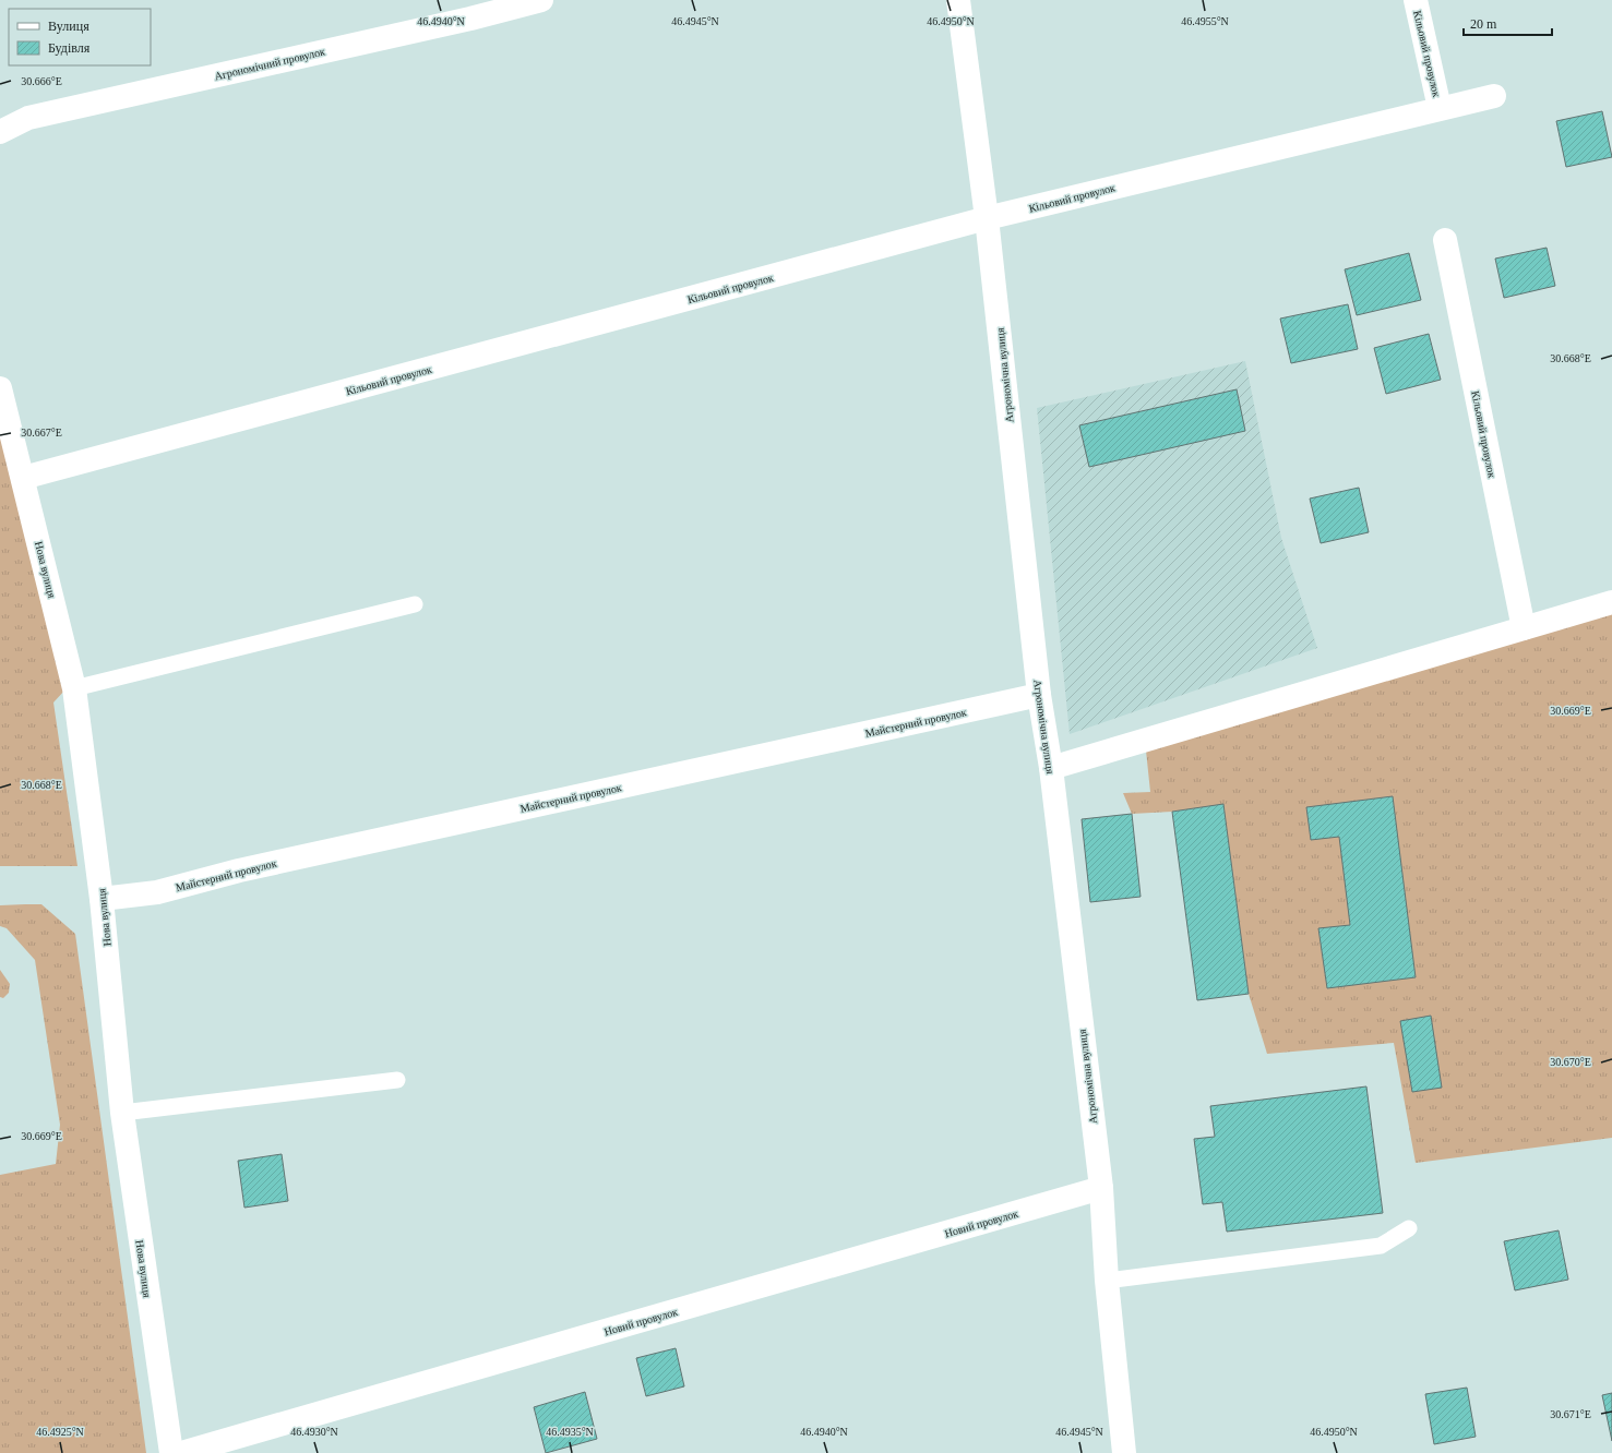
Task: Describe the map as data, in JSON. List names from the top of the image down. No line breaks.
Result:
{"streets":{"street":["Кільовий провулок","Агрономічний провулок","Агрономічна вулиця","Нова вулиця","Майстерний провулок","Новий провулок"]},"crossings":[["Кільовий провулок","Агрономічна вулиця"],["Кільовий провулок","Нова вулиця"],["Агрономічна вулиця","Майстерний провулок"],["Агрономічна вулиця","Новий провулок"],["Нова вулиця","Майстерний провулок"]],"legend":["Вулиця","Будівля"],"scale_bar":"20 m","coordinates":["46.4940°N","46.4945°N","46.4950°N","46.4955°N","30.666°E","30.668°E","30.667°E","30.669°E","30.670°E","30.671°E","46.4925°N","46.4930°N","46.4935°N"]}
